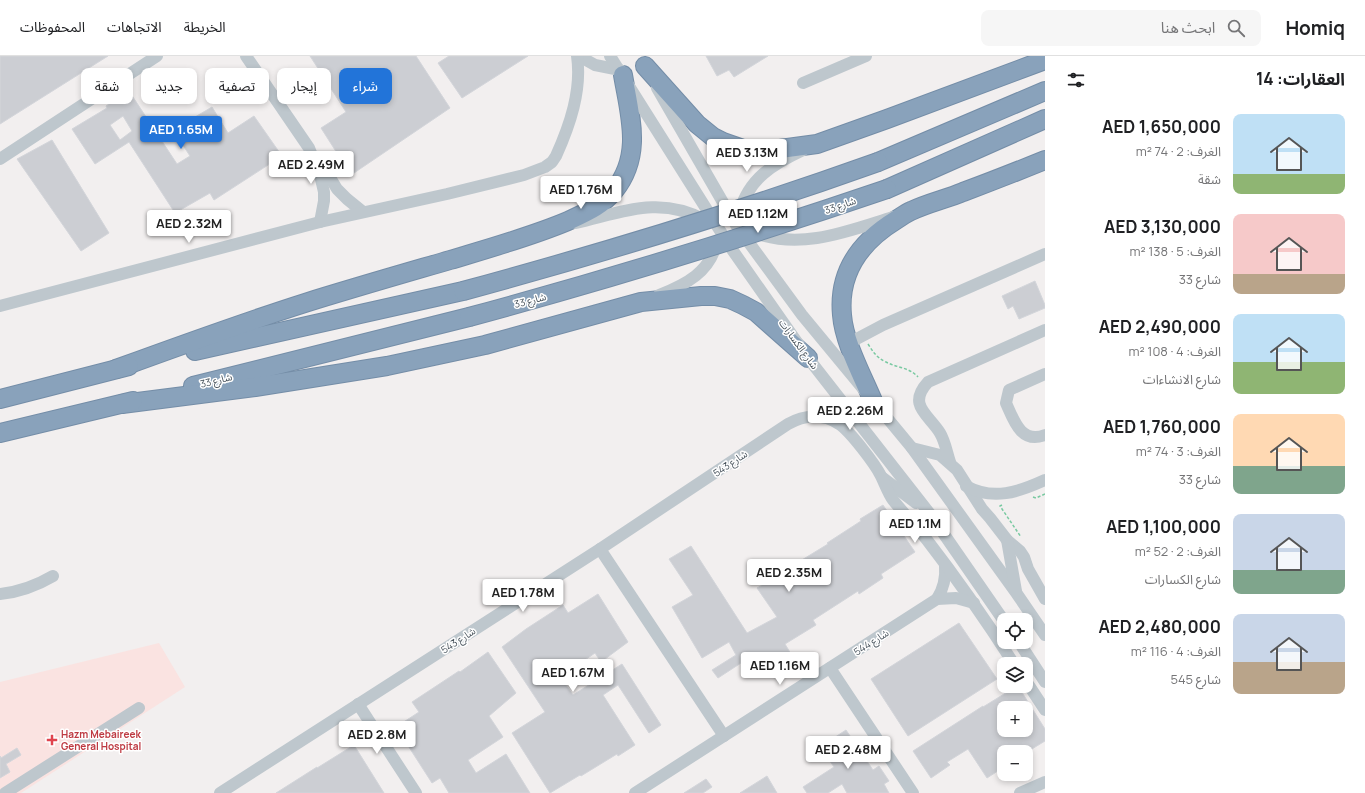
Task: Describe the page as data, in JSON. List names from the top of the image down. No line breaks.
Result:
{"streets":{"highway":["شارع 33"],"street":["شارع الكسارات","شارع 543","شارع 544"]},"places":{"health":["Hazm Mebaireek General Hospital"]},"page":{"header":"Homiq","search":"ابحث هنا","nav":["الخريطة","الاتجاهات","المحفوظات"],"heading":"العقارات: 14","chip":["شراء","إيجار","تصفية","جديد","شقة"],"list":[{"name":"AED 1,650,000","note":"الغرف: 2 · 74 m² · شقة"},{"name":"AED 3,130,000","note":"الغرف: 5 · 138 m² · شارع 33"},{"name":"AED 2,490,000","note":"الغرف: 4 · 108 m² · شارع الانشاءات"},{"name":"AED 1,760,000","note":"الغرف: 3 · 74 m² · شارع 33"},{"name":"AED 1,100,000","note":"الغرف: 2 · 52 m² · شارع الكسارات"},{"name":"AED 2,480,000","note":"الغرف: 4 · 116 m² · شارع 545"}],"price":["AED 1.65M","AED 3.13M","AED 2.49M","AED 1.76M","AED 1.12M","AED 2.32M","AED 2.26M","AED 1.1M","AED 2.35M","AED 1.78M","AED 1.16M","AED 1.67M","AED 2.8M","AED 2.48M"],"map_buttons":["+","−"]}}
